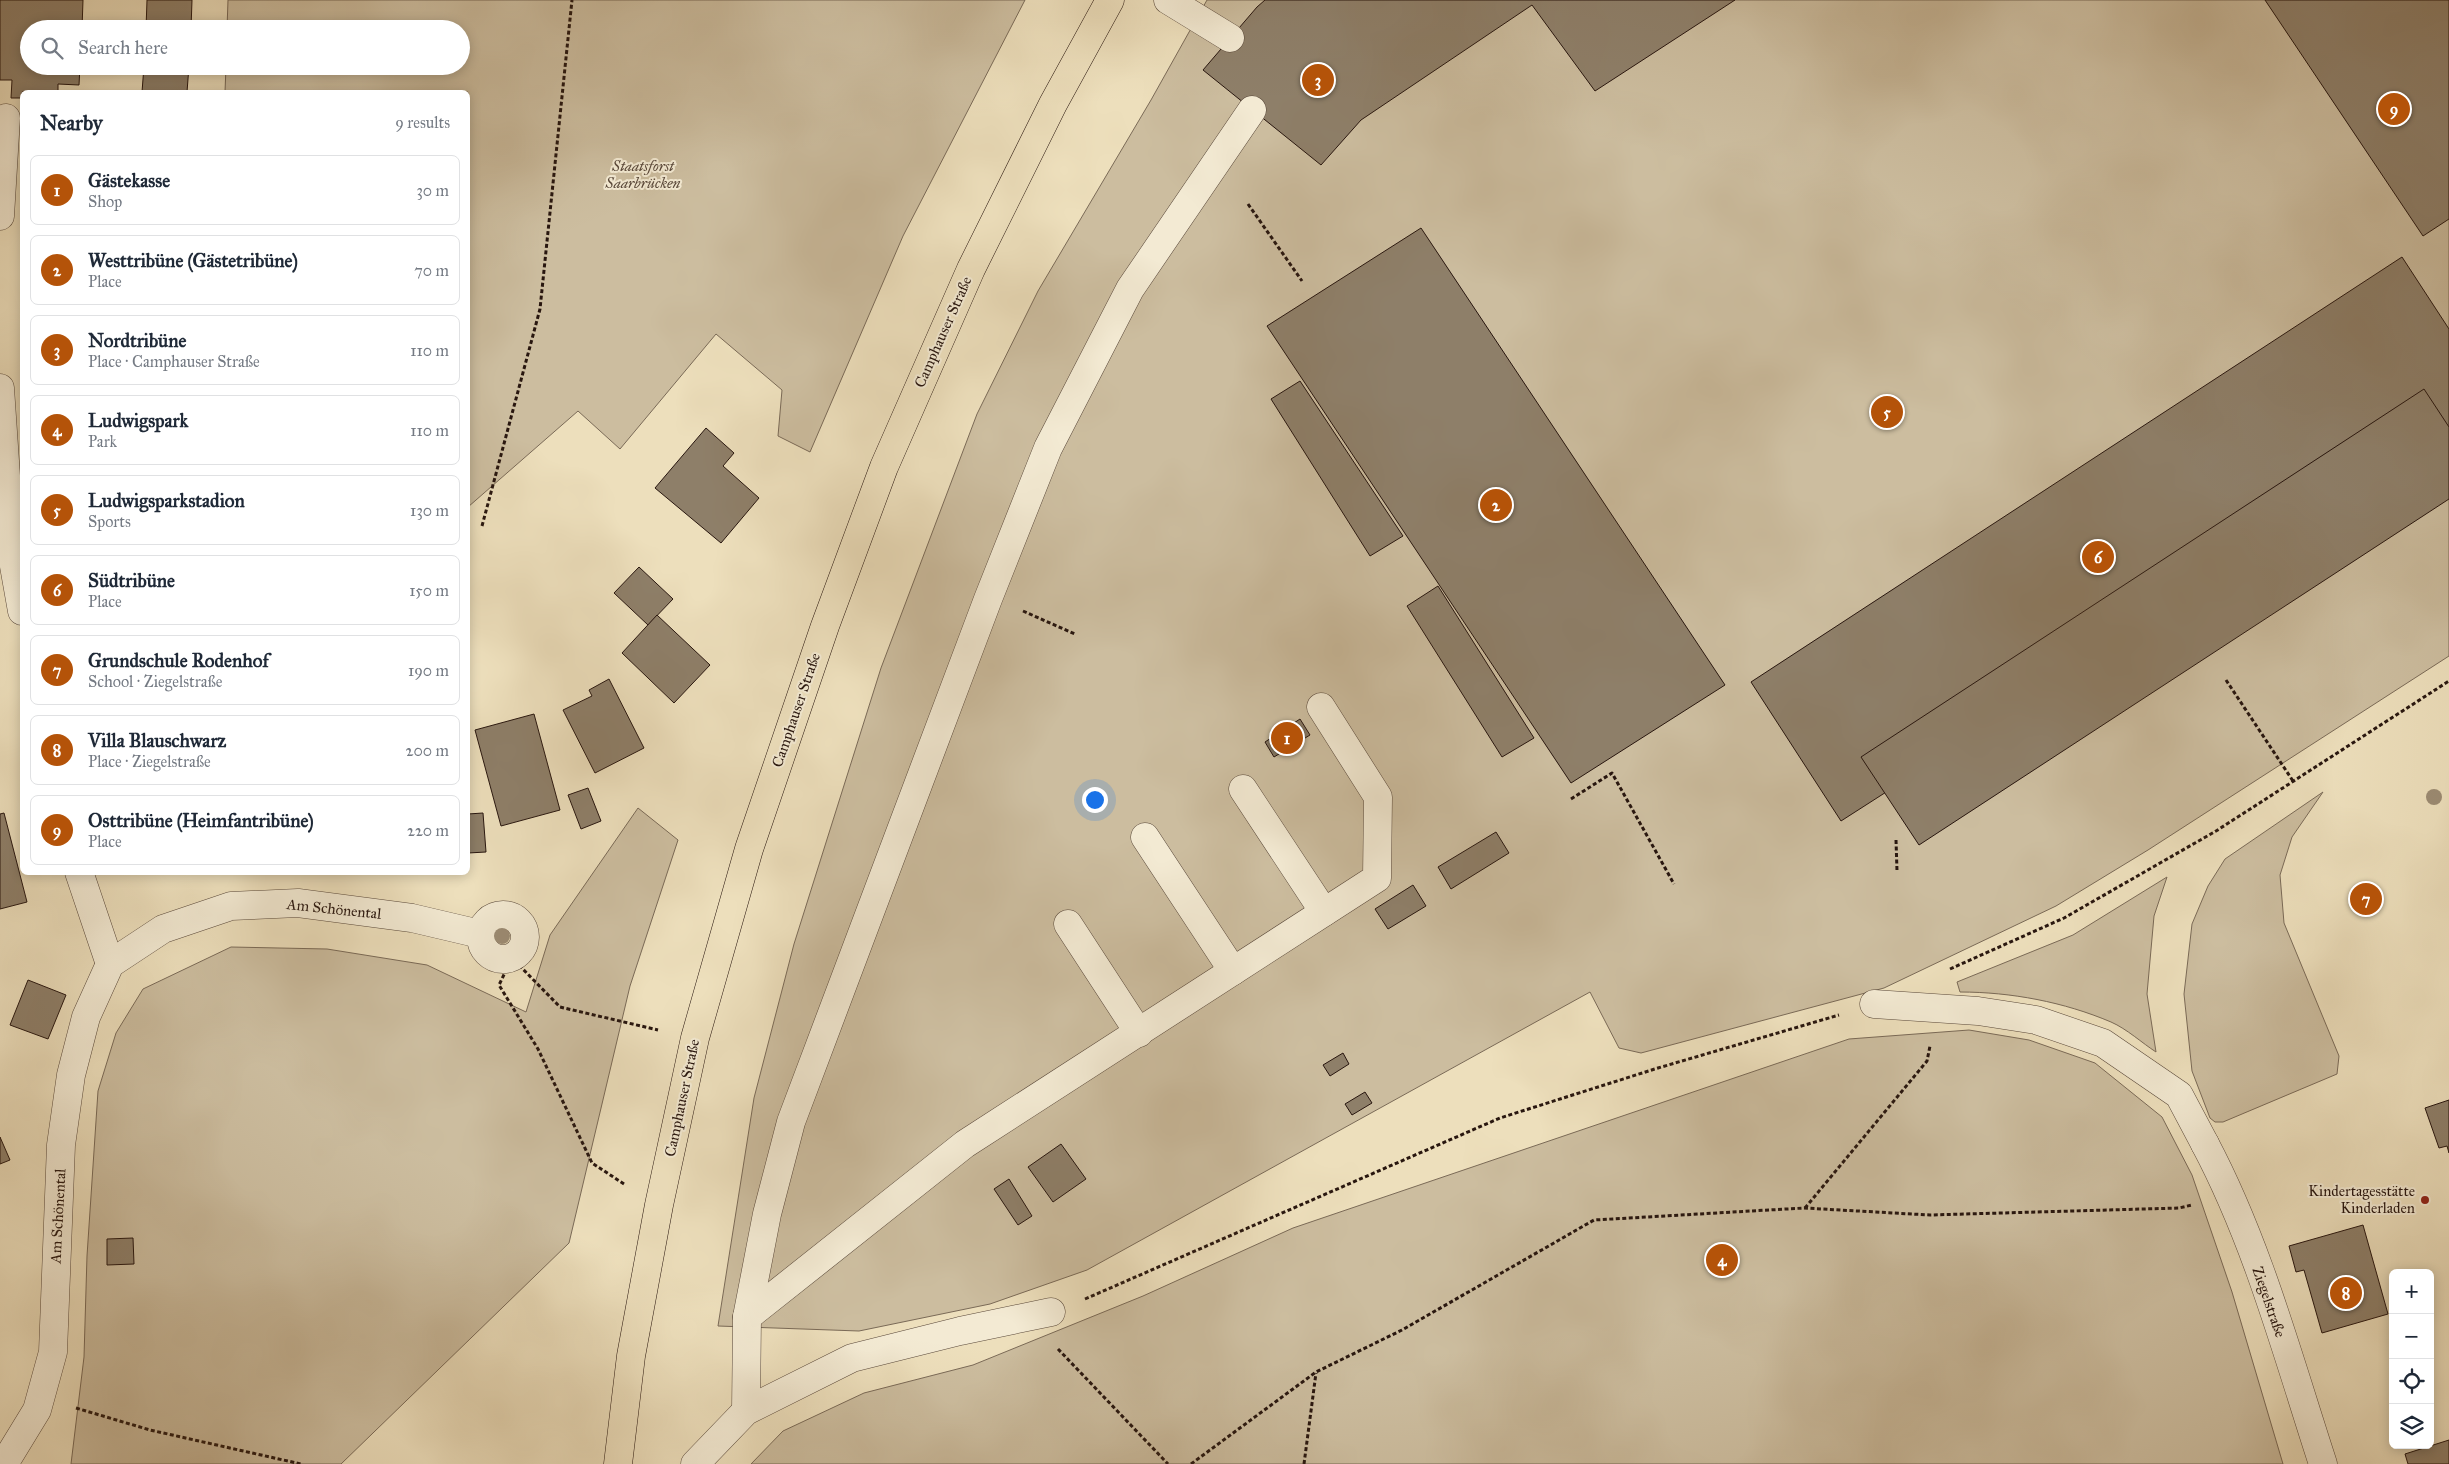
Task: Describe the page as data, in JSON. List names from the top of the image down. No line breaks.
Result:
{"streets":{"main road":["Camphauser Straße"],"street":["Am Schönental","Ziegelstraße"]},"parks":["Staatsforst Saarbrücken"],"places":["Kindertagesstätte Kinderladen"],"page":{"search":"Search here","pins":["3","9","5","2","6","1","7","4","8"],"heading":["Nearby","9 results"],"list":[{"mark":"1","name":"Gästekasse","note":"Shop","value":"30 m"},{"mark":"2","name":"Westtribüne (Gästetribüne)","note":"Place","value":"70 m"},{"mark":"3","name":"Nordtribüne","note":"Place · Camphauser Straße","value":"110 m"},{"mark":"4","name":"Ludwigspark","note":"Park","value":"110 m"},{"mark":"5","name":"Ludwigsparkstadion","note":"Sports","value":"130 m"},{"mark":"6","name":"Südtribüne","note":"Place","value":"150 m"},{"mark":"7","name":"Grundschule Rodenhof","note":"School · Ziegelstraße","value":"190 m"},{"mark":"8","name":"Villa Blauschwarz","note":"Place · Ziegelstraße","value":"200 m"},{"mark":"9","name":"Osttribüne (Heimfantribüne)","note":"Place","value":"220 m"}],"map_buttons":["+","−"]}}
